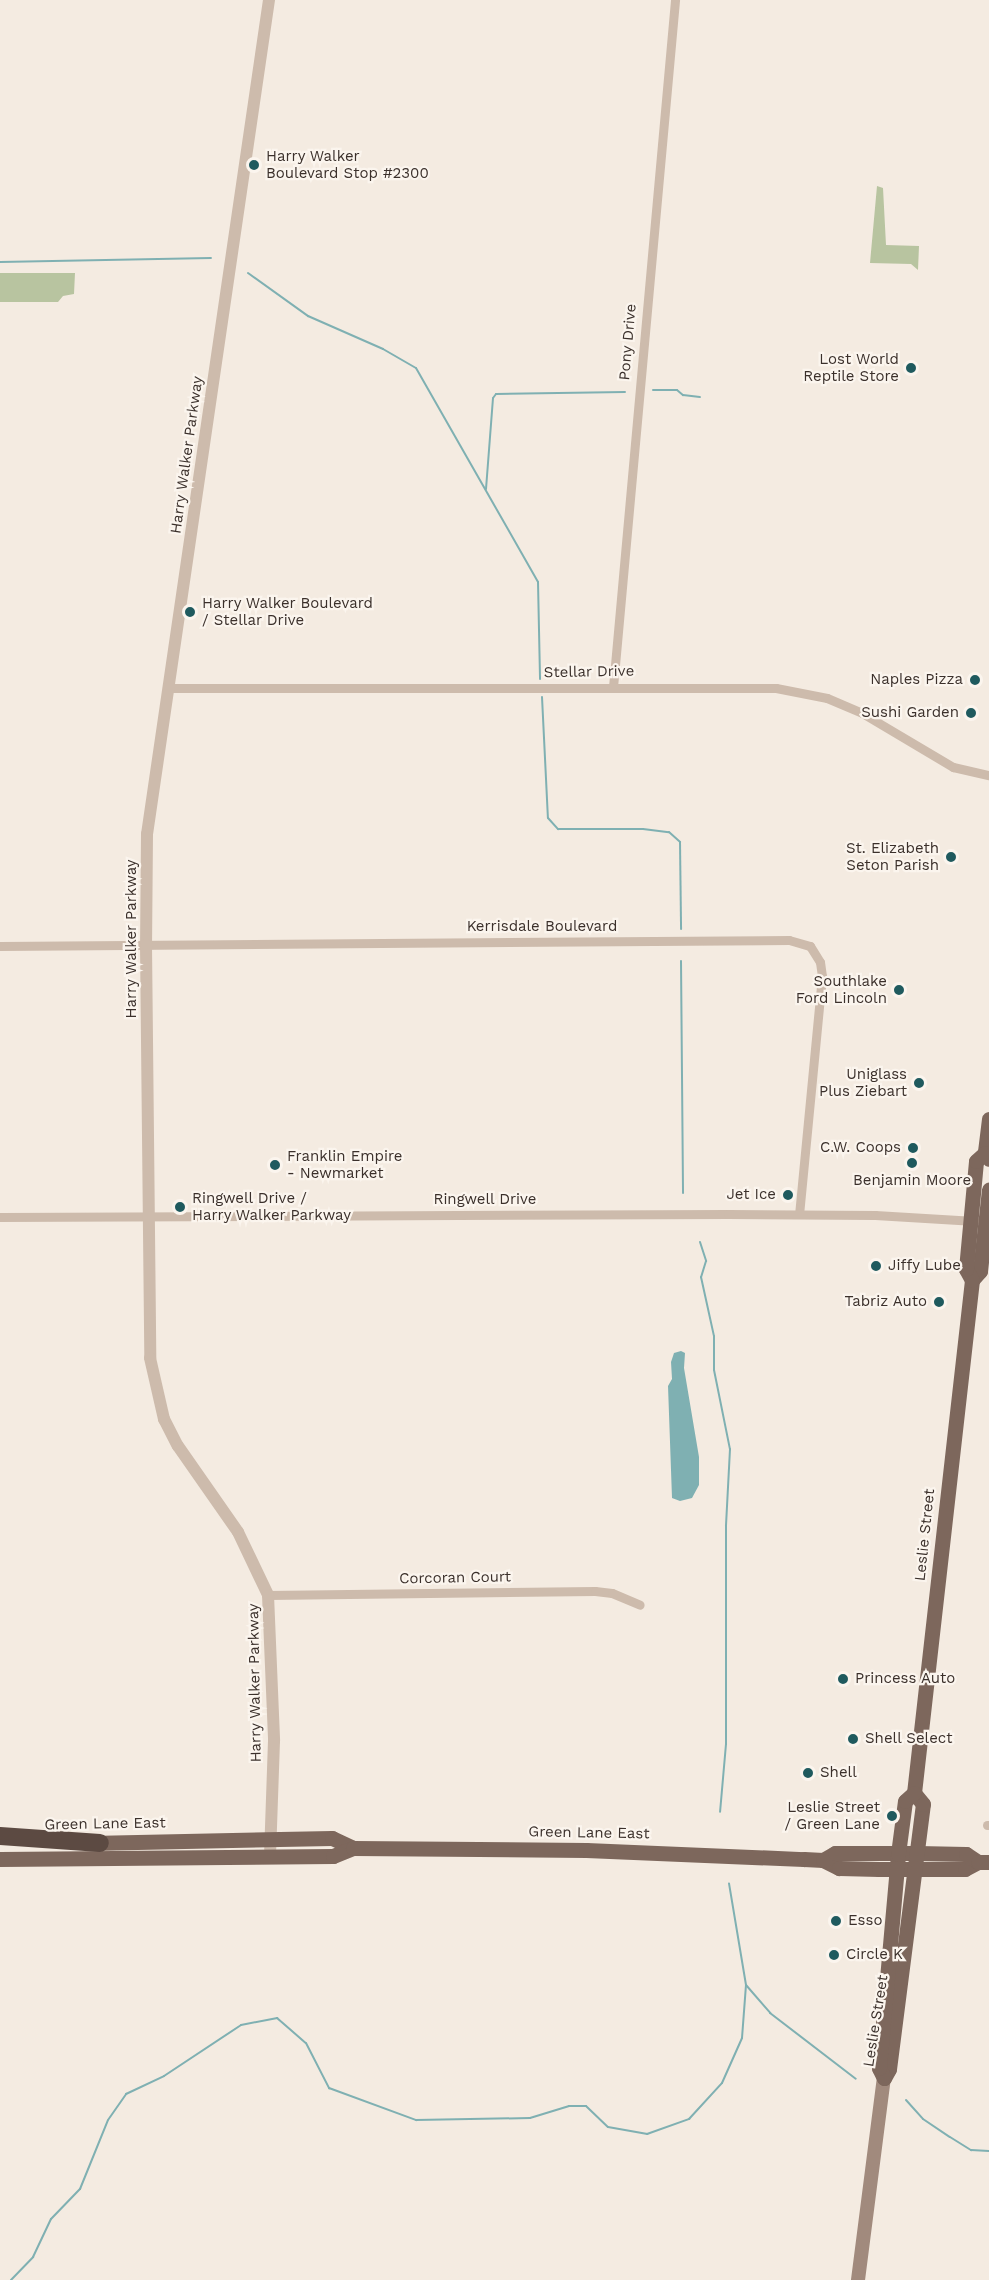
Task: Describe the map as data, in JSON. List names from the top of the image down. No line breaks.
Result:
{"streets":{"main road":["Leslie Street","Green Lane East"],"street":["Pony Drive","Harry Walker Parkway","Stellar Drive","Kerrisdale Boulevard","Ringwell Drive","Corcoran Court"]},"crossings":[["Pony Drive","Stellar Drive"],["Harry Walker Parkway","Stellar Drive"],["Harry Walker Parkway","Kerrisdale Boulevard"],["Harry Walker Parkway","Ringwell Drive"],["Harry Walker Parkway","Corcoran Court"],["Harry Walker Parkway","Green Lane East"],["Kerrisdale Boulevard","Ringwell Drive"],["Ringwell Drive","Leslie Street"],["Leslie Street","Green Lane East"]],"places":["Harry Walker Boulevard Stop #2300","Lost World Reptile Store","Harry Walker Boulevard / Stellar Drive","Naples Pizza","Sushi Garden","St. Elizabeth Seton Parish","Southlake Ford Lincoln","Uniglass Plus Ziebart","C.W. Coops","Benjamin Moore","Franklin Empire - Newmarket","Jet Ice","Ringwell Drive / Harry Walker Parkway","Jiffy Lube","Tabriz Auto","Princess Auto","Shell Select","Shell","Leslie Street / Green Lane","Esso","Circle K"]}
